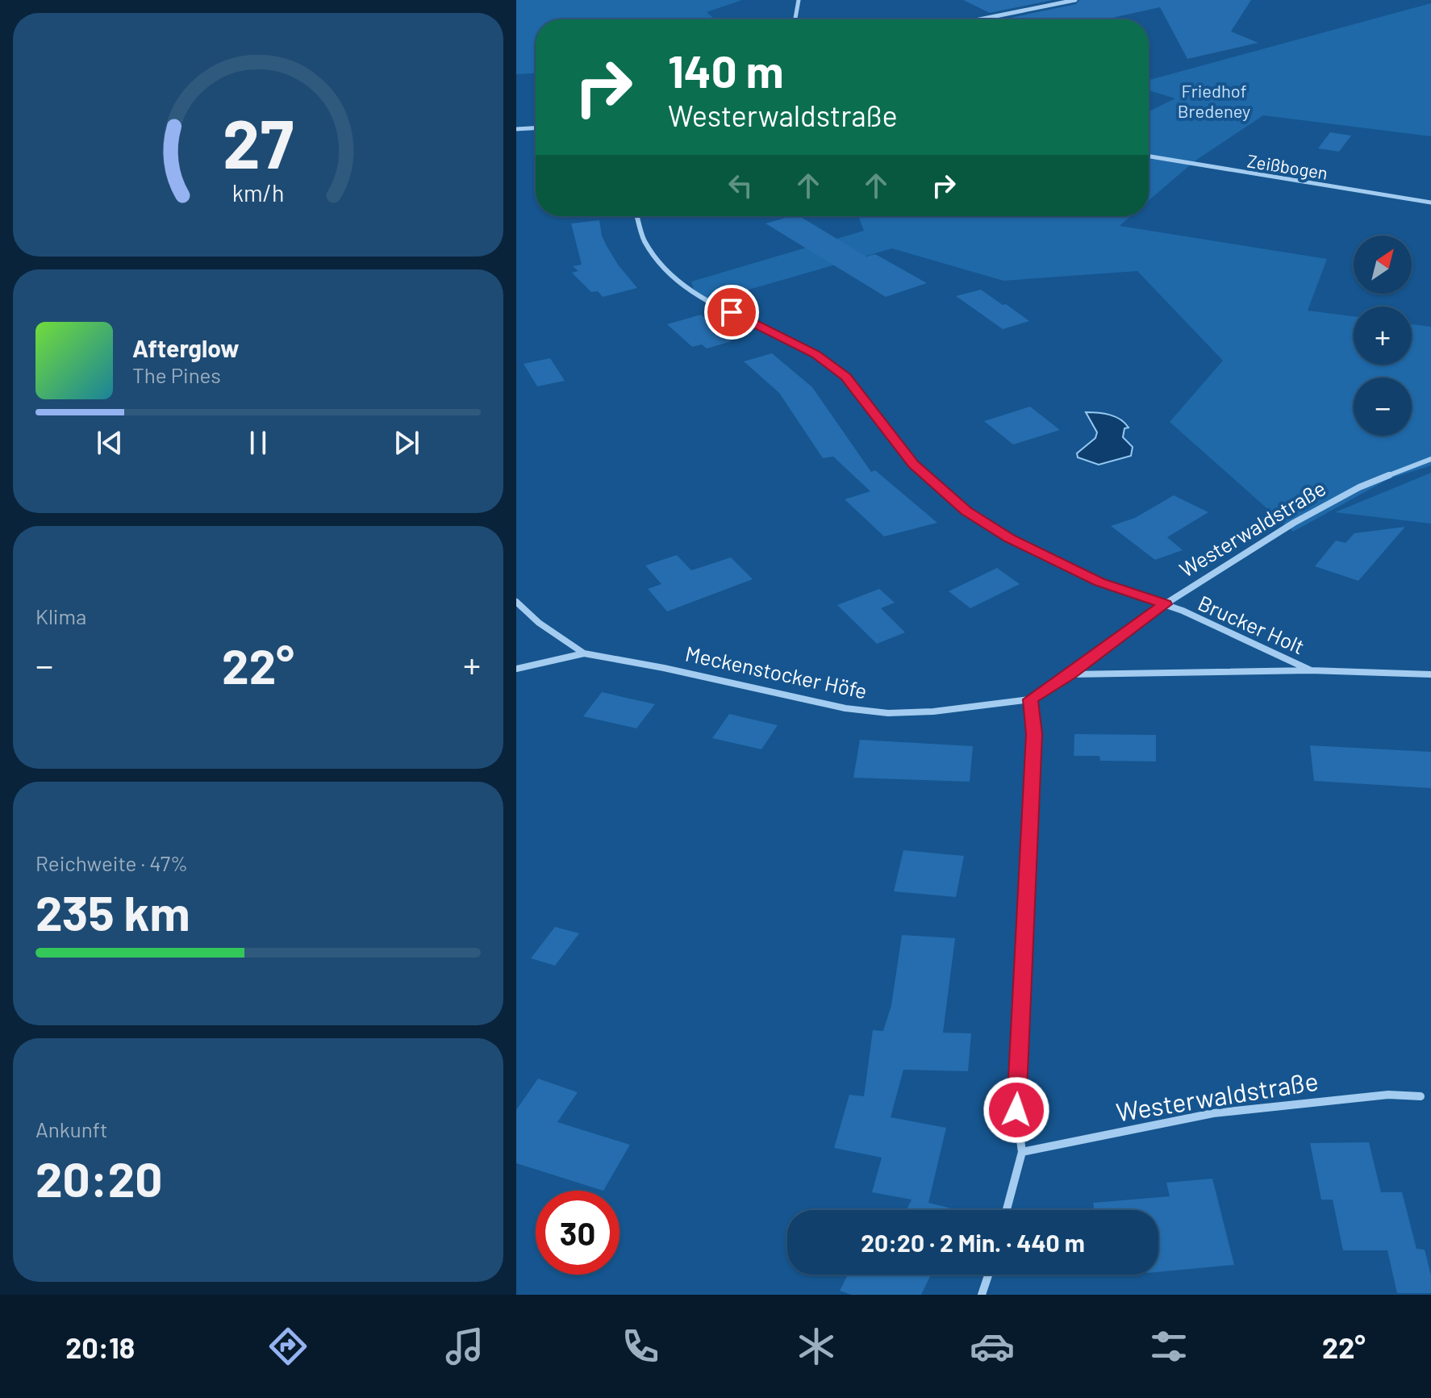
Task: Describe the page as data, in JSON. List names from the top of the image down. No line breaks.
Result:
{"streets":{"street":["Zeißbogen","Westerwaldstraße","Brucker Holt","Meckenstocker Höfe"]},"crossings":[["Westerwaldstraße","Brucker Holt"],["Westerwaldstraße","Meckenstocker Höfe"]],"parks":["Friedhof Bredeney"],"north":"top right","page":{"turn":["140 m","Westerwaldstraße"],"map_buttons":["+","−"],"song":["Afterglow","The Pines"],"tile":["Klima",["Reichweite · 47%","235 km"],["Ankunft","20:20"]],"heat":["−","22°","+"],"limit":"30","trip":"20:20 · 2 Min. · 440 m","tabs":["20:18","22°"],"gauge":["27","km/h"]}}
